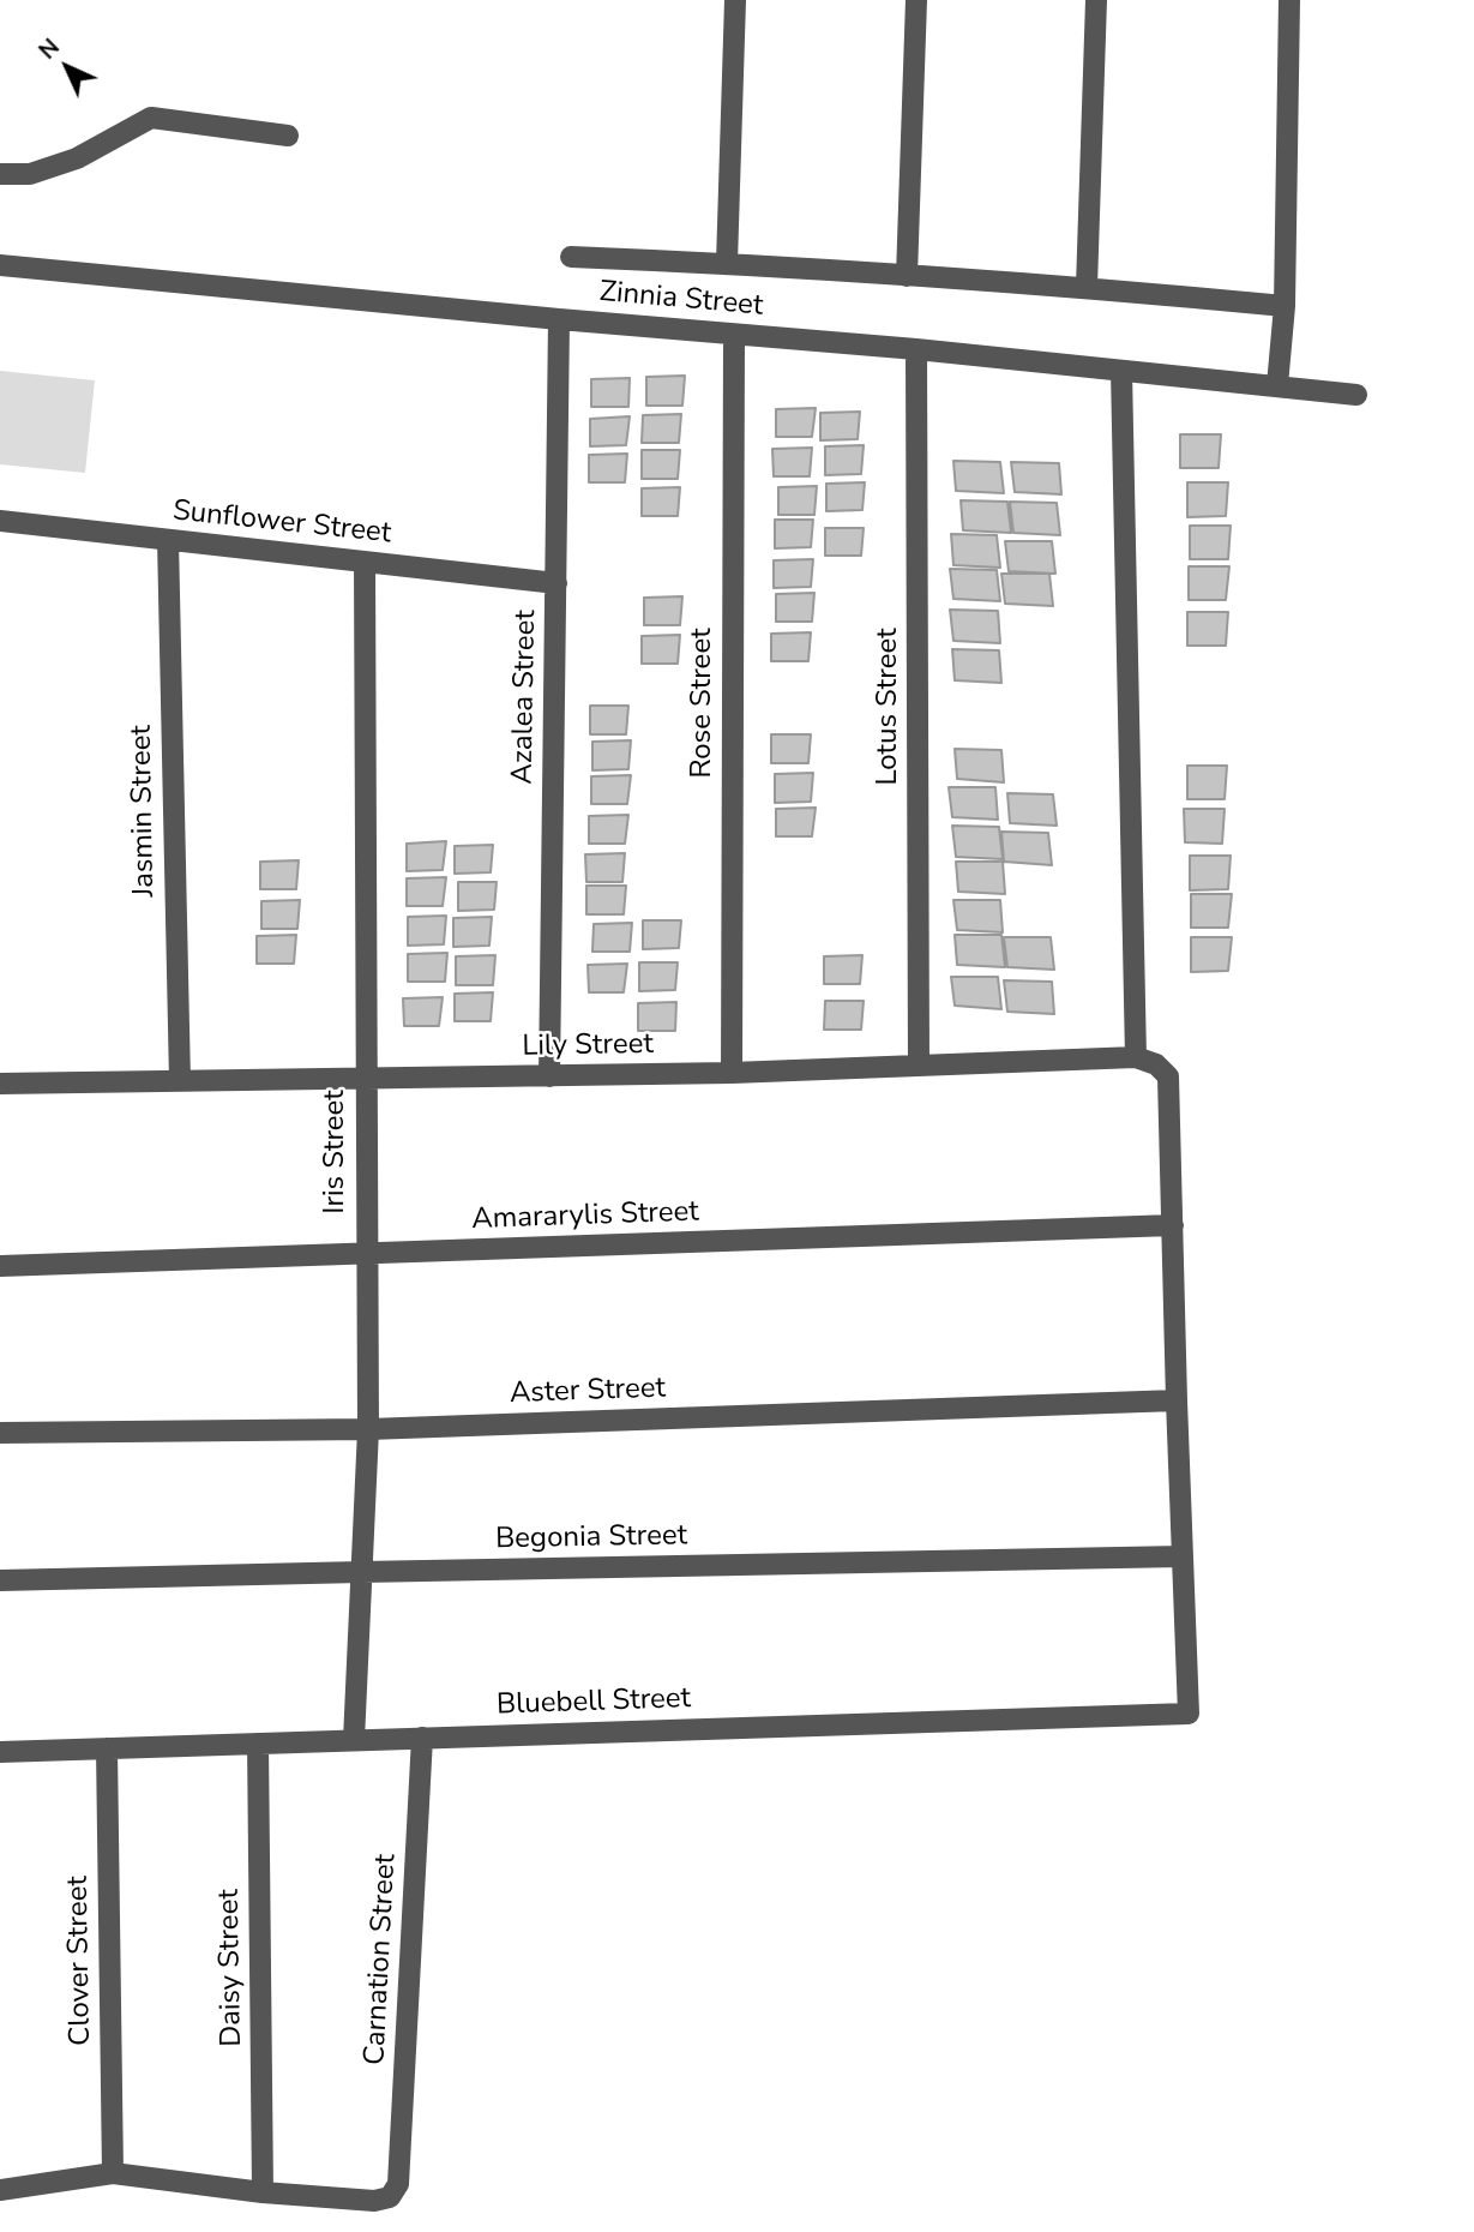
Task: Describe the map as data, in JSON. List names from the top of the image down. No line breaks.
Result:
{"streets":{"street":["Zinnia Street","Sunflower Street","Azalea Street","Rose Street","Lotus Street","Jasmin Street","Lily Street","Iris Street","Amararylis Street","Aster Street","Begonia Street","Bluebell Street","Carnation Street","Clover Street","Daisy Street"]},"crossings":[["Zinnia Street","Azalea Street"],["Zinnia Street","Rose Street"],["Zinnia Street","Lotus Street"],["Sunflower Street","Azalea Street"],["Sunflower Street","Jasmin Street"],["Sunflower Street","Iris Street"],["Azalea Street","Lily Street"],["Rose Street","Lily Street"],["Lotus Street","Lily Street"],["Jasmin Street","Lily Street"],["Lily Street","Iris Street"],["Iris Street","Amararylis Street"],["Iris Street","Aster Street"],["Iris Street","Begonia Street"],["Iris Street","Bluebell Street"],["Begonia Street","Bluebell Street"],["Bluebell Street","Carnation Street"],["Bluebell Street","Clover Street"],["Bluebell Street","Daisy Street"],["Carnation Street","Daisy Street"]],"north":"top left"}
